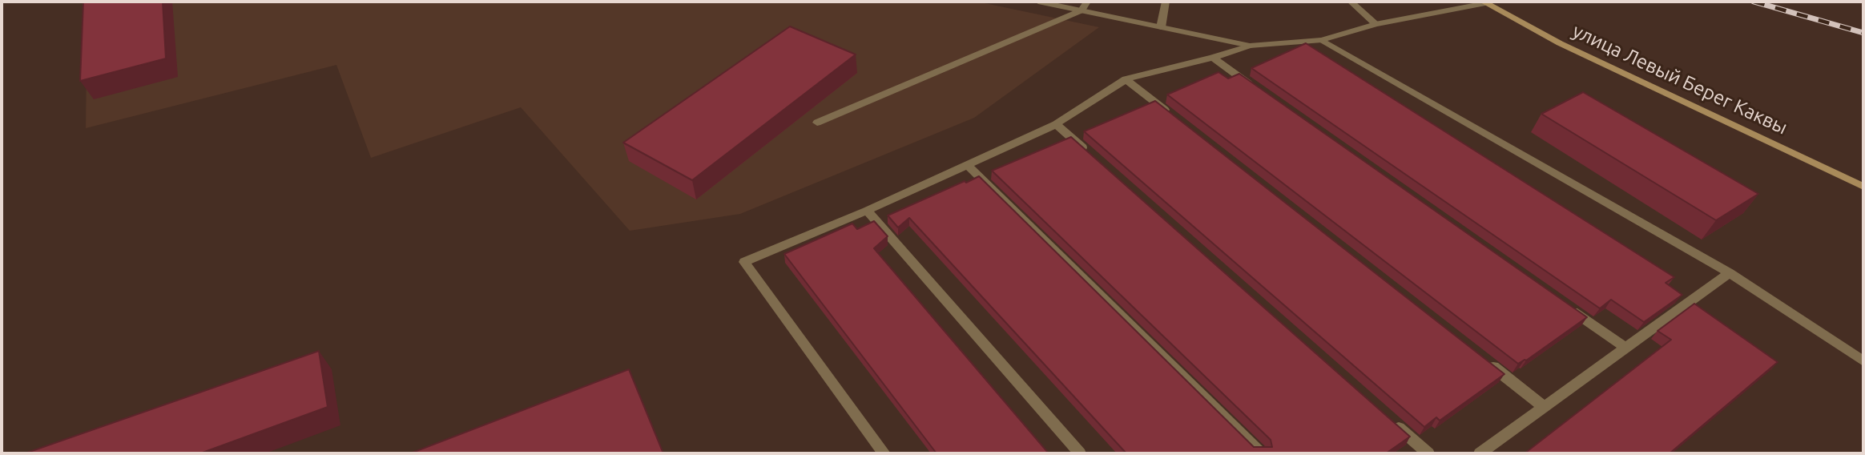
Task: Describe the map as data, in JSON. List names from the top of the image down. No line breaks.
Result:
{"streets":{"main road":["улица Левый Берег Каквы"]}}
